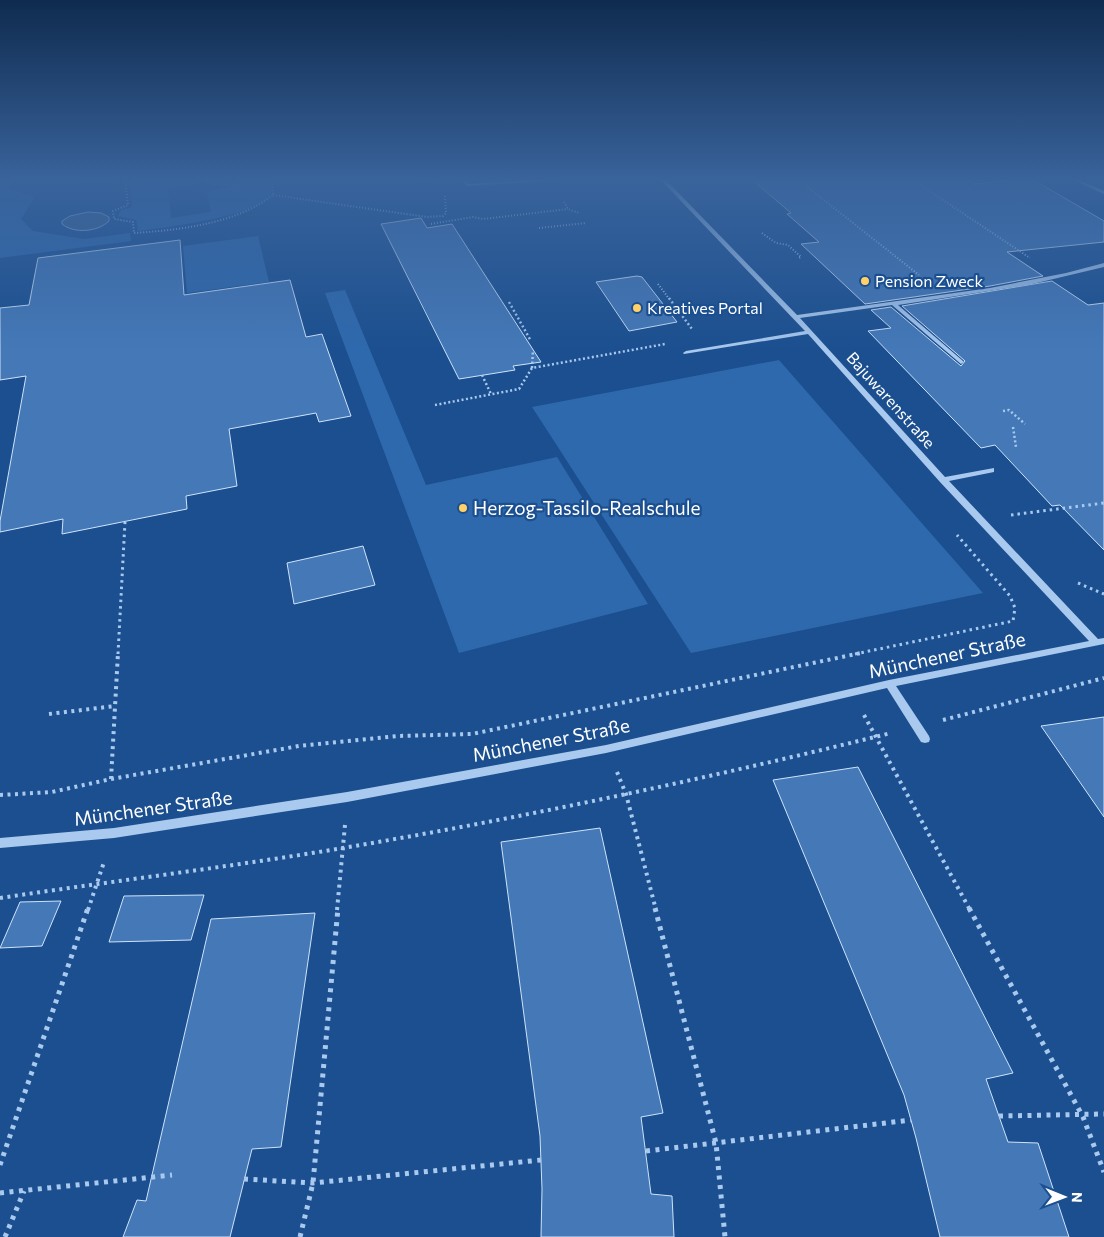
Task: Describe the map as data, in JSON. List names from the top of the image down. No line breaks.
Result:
{"streets":{"street":["Bajuwarenstraße","Münchener Straße"]},"crossings":[["Bajuwarenstraße","Münchener Straße"]],"places":["Pension Zweck","Kreatives Portal","Herzog-Tassilo-Realschule"],"north":"right"}
